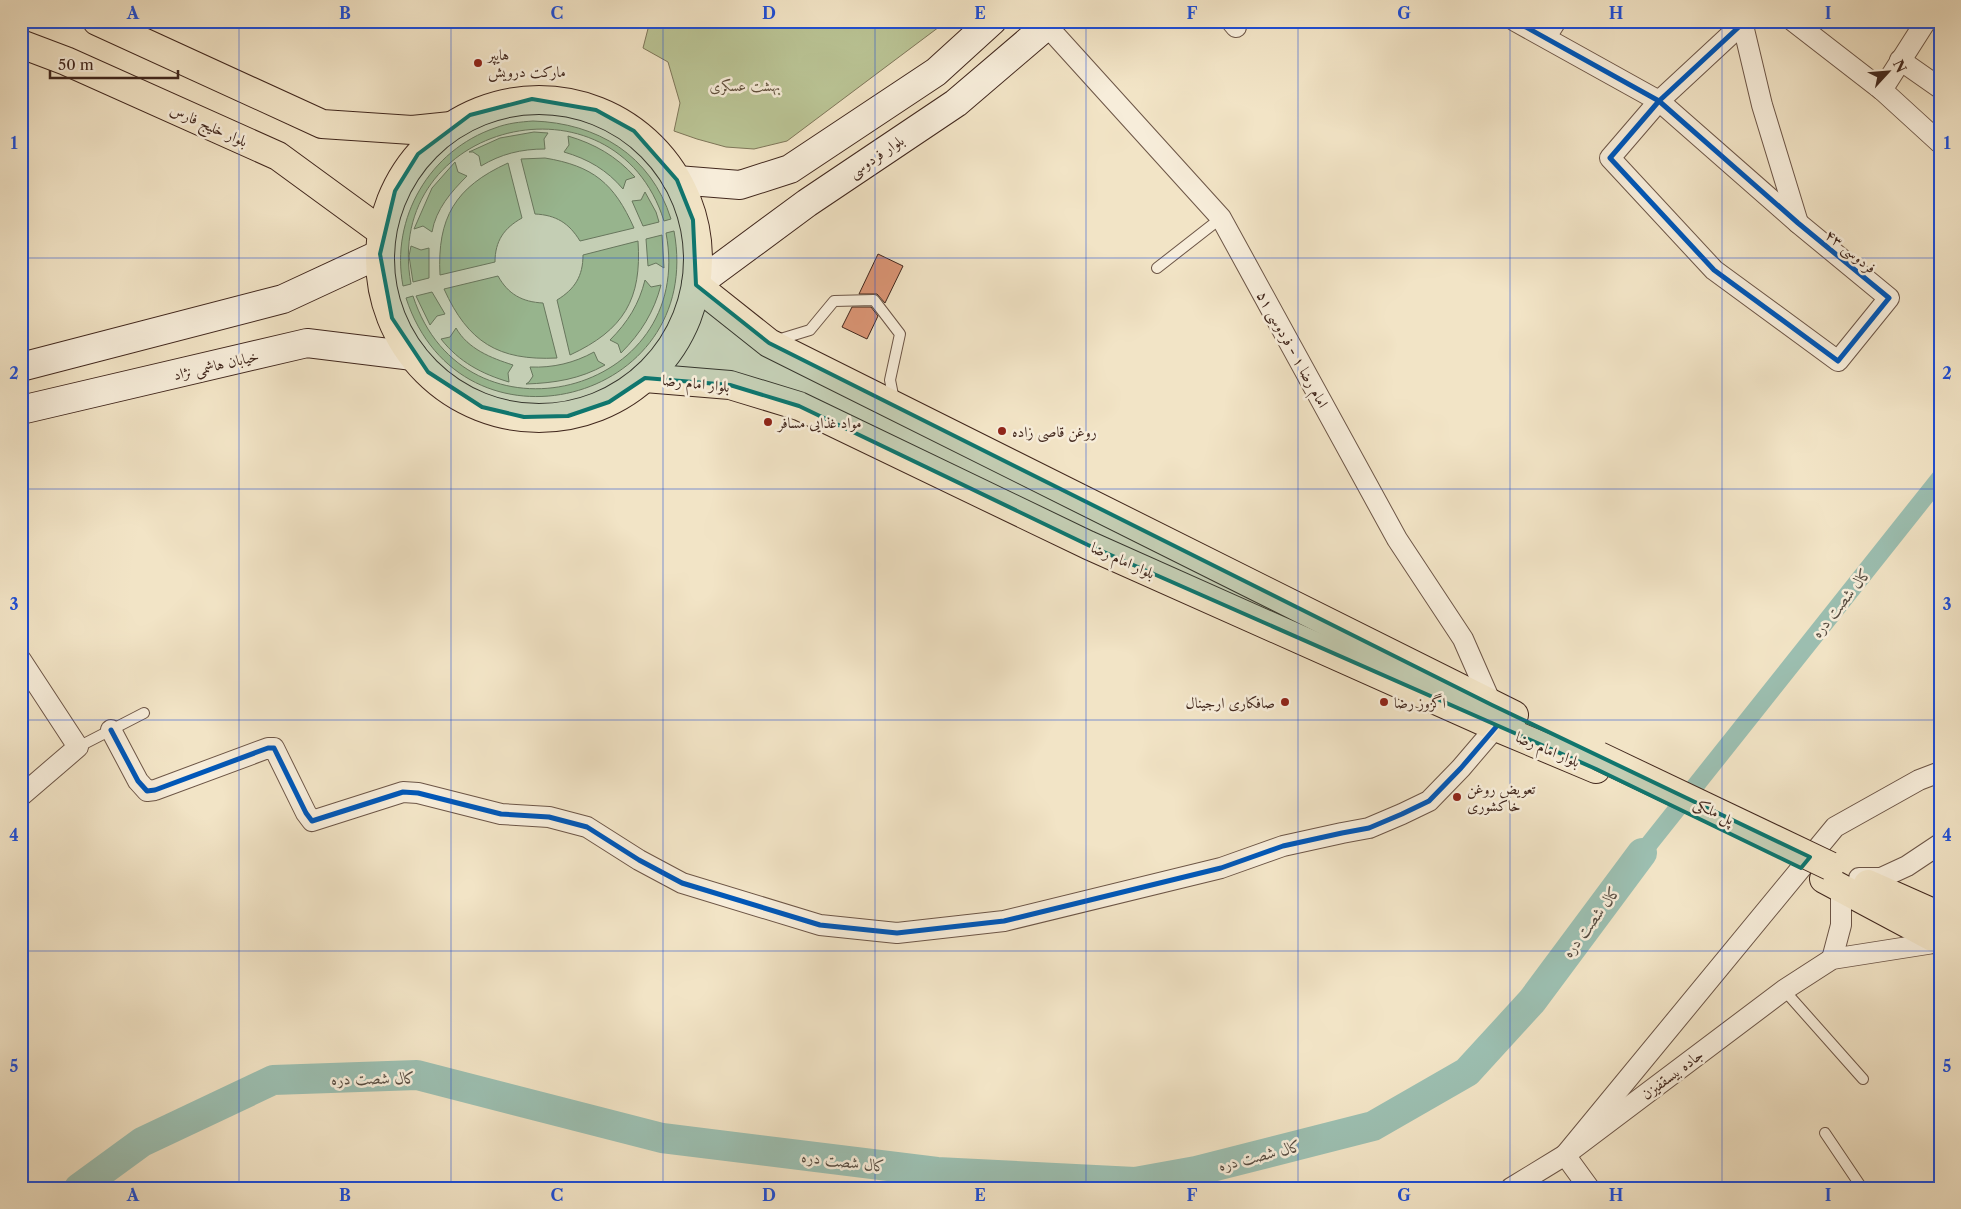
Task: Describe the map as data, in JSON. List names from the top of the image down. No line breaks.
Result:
{"streets":{"main road":["بلوار خلیج فارس","بلوار فردوسی","خیابان هاشمی نژاد","بلوار امام رضا","پل ملکی"],"street":["فردوسی ۴۳","امام رضا ۱ - فردوسی ۵۱","جاده بیسقفیزن"]},"crossings":[["بلوار فردوسی","امام رضا ۱ - فردوسی ۵۱"],["بلوار فردوسی","بلوار امام رضا"],["امام رضا ۱ - فردوسی ۵۱","بلوار امام رضا"],["بلوار امام رضا","پل ملکی"]],"water":["کال شصت دره"],"parks":["بهشت عسکری"],"places":["هایپر مارکت درویش","مواد غذایی مسافر","روغن قاصی زاده","صافکاری ارجینال","اگزوز رضا","تعویض روغن خاکشوری"],"scale_bar":"50 m","north":"top right","grid":{"columns":["A","B","C","D","E","F","G","H","I"],"rows":["1","2","3","4","5"]}}
